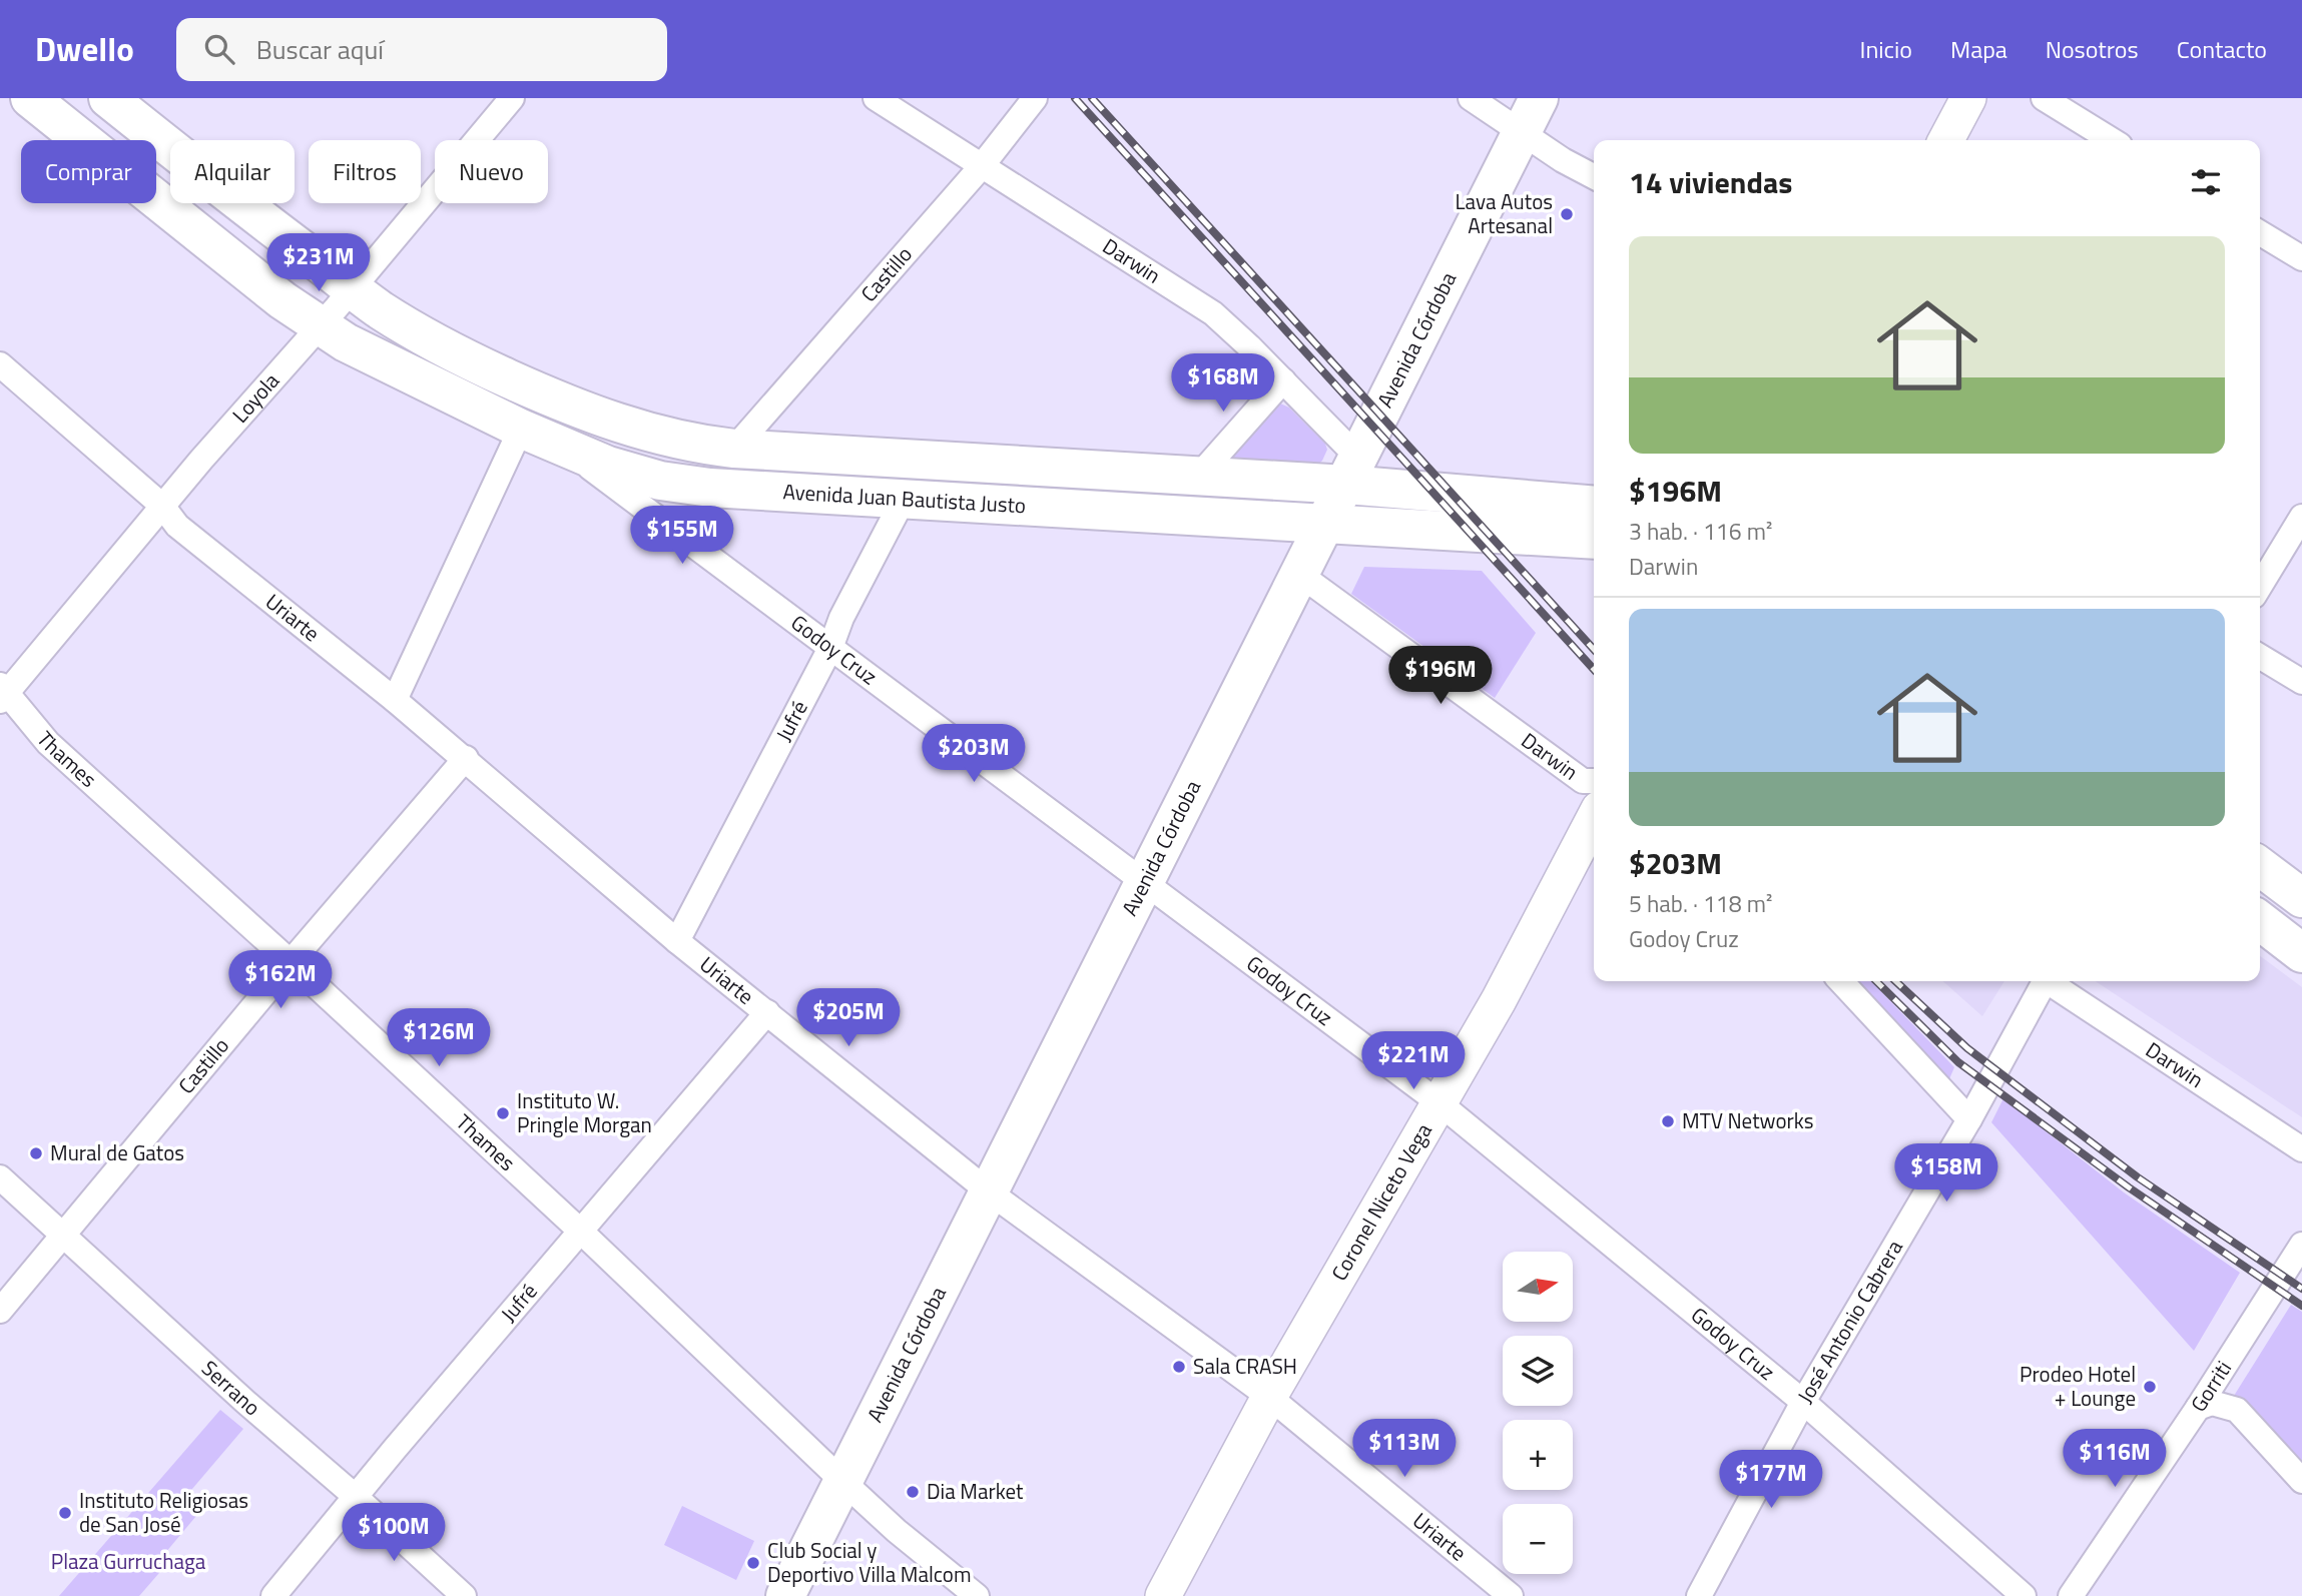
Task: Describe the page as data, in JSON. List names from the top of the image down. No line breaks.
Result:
{"streets":{"main road":["Avenida Córdoba","Avenida Juan Bautista Justo"],"street":["Darwin","Castillo","Loyola","Uriarte","Godoy Cruz","Jufré","Thames","Coronel Niceto Vega","José Antonio Cabrera","Gorriti","Serrano"]},"crossings":[["Darwin","Castillo"],["Darwin","Avenida Córdoba"],["Darwin","Avenida Juan Bautista Justo"],["Castillo","Avenida Juan Bautista Justo"],["Castillo","Uriarte"],["Castillo","Thames"],["Castillo","Serrano"],["Avenida Córdoba","Avenida Juan Bautista Justo"],["Avenida Córdoba","Uriarte"],["Avenida Córdoba","Godoy Cruz"],["Avenida Córdoba","Thames"],["Loyola","Avenida Juan Bautista Justo"],["Loyola","Uriarte"],["Loyola","Thames"],["Avenida Juan Bautista Justo","Godoy Cruz"],["Avenida Juan Bautista Justo","Jufré"],["Uriarte","Jufré"],["Uriarte","Coronel Niceto Vega"],["Godoy Cruz","Jufré"],["Godoy Cruz","Coronel Niceto Vega"],["Godoy Cruz","José Antonio Cabrera"],["Jufré","Thames"],["Jufré","Serrano"]],"parks":["Plaza Gurruchaga"],"places":["Lava Autos Artesanal","Instituto W. Pringle Morgan","MTV Networks","Mural de Gatos","Sala CRASH","Prodeo Hotel + Lounge","Dia Market","Instituto Religiosas de San José","Club Social y Deportivo Villa Malcom"],"north":"right","page":{"header":"Dwello","search":"Buscar aquí","nav":["Inicio","Mapa","Nosotros","Contacto"],"chip":["Comprar","Alquilar","Filtros","Nuevo"],"heading":"14 viviendas","list":[{"name":"$196M","note":"3 hab. · 116 m² · Darwin"},{"name":"$203M","note":"5 hab. · 118 m² · Godoy Cruz"}],"price":["$231M","$168M","$155M","$196M","$203M","$162M","$205M","$126M","$221M","$158M","$113M","$116M","$177M","$100M"],"map_buttons":["+","−"]}}
